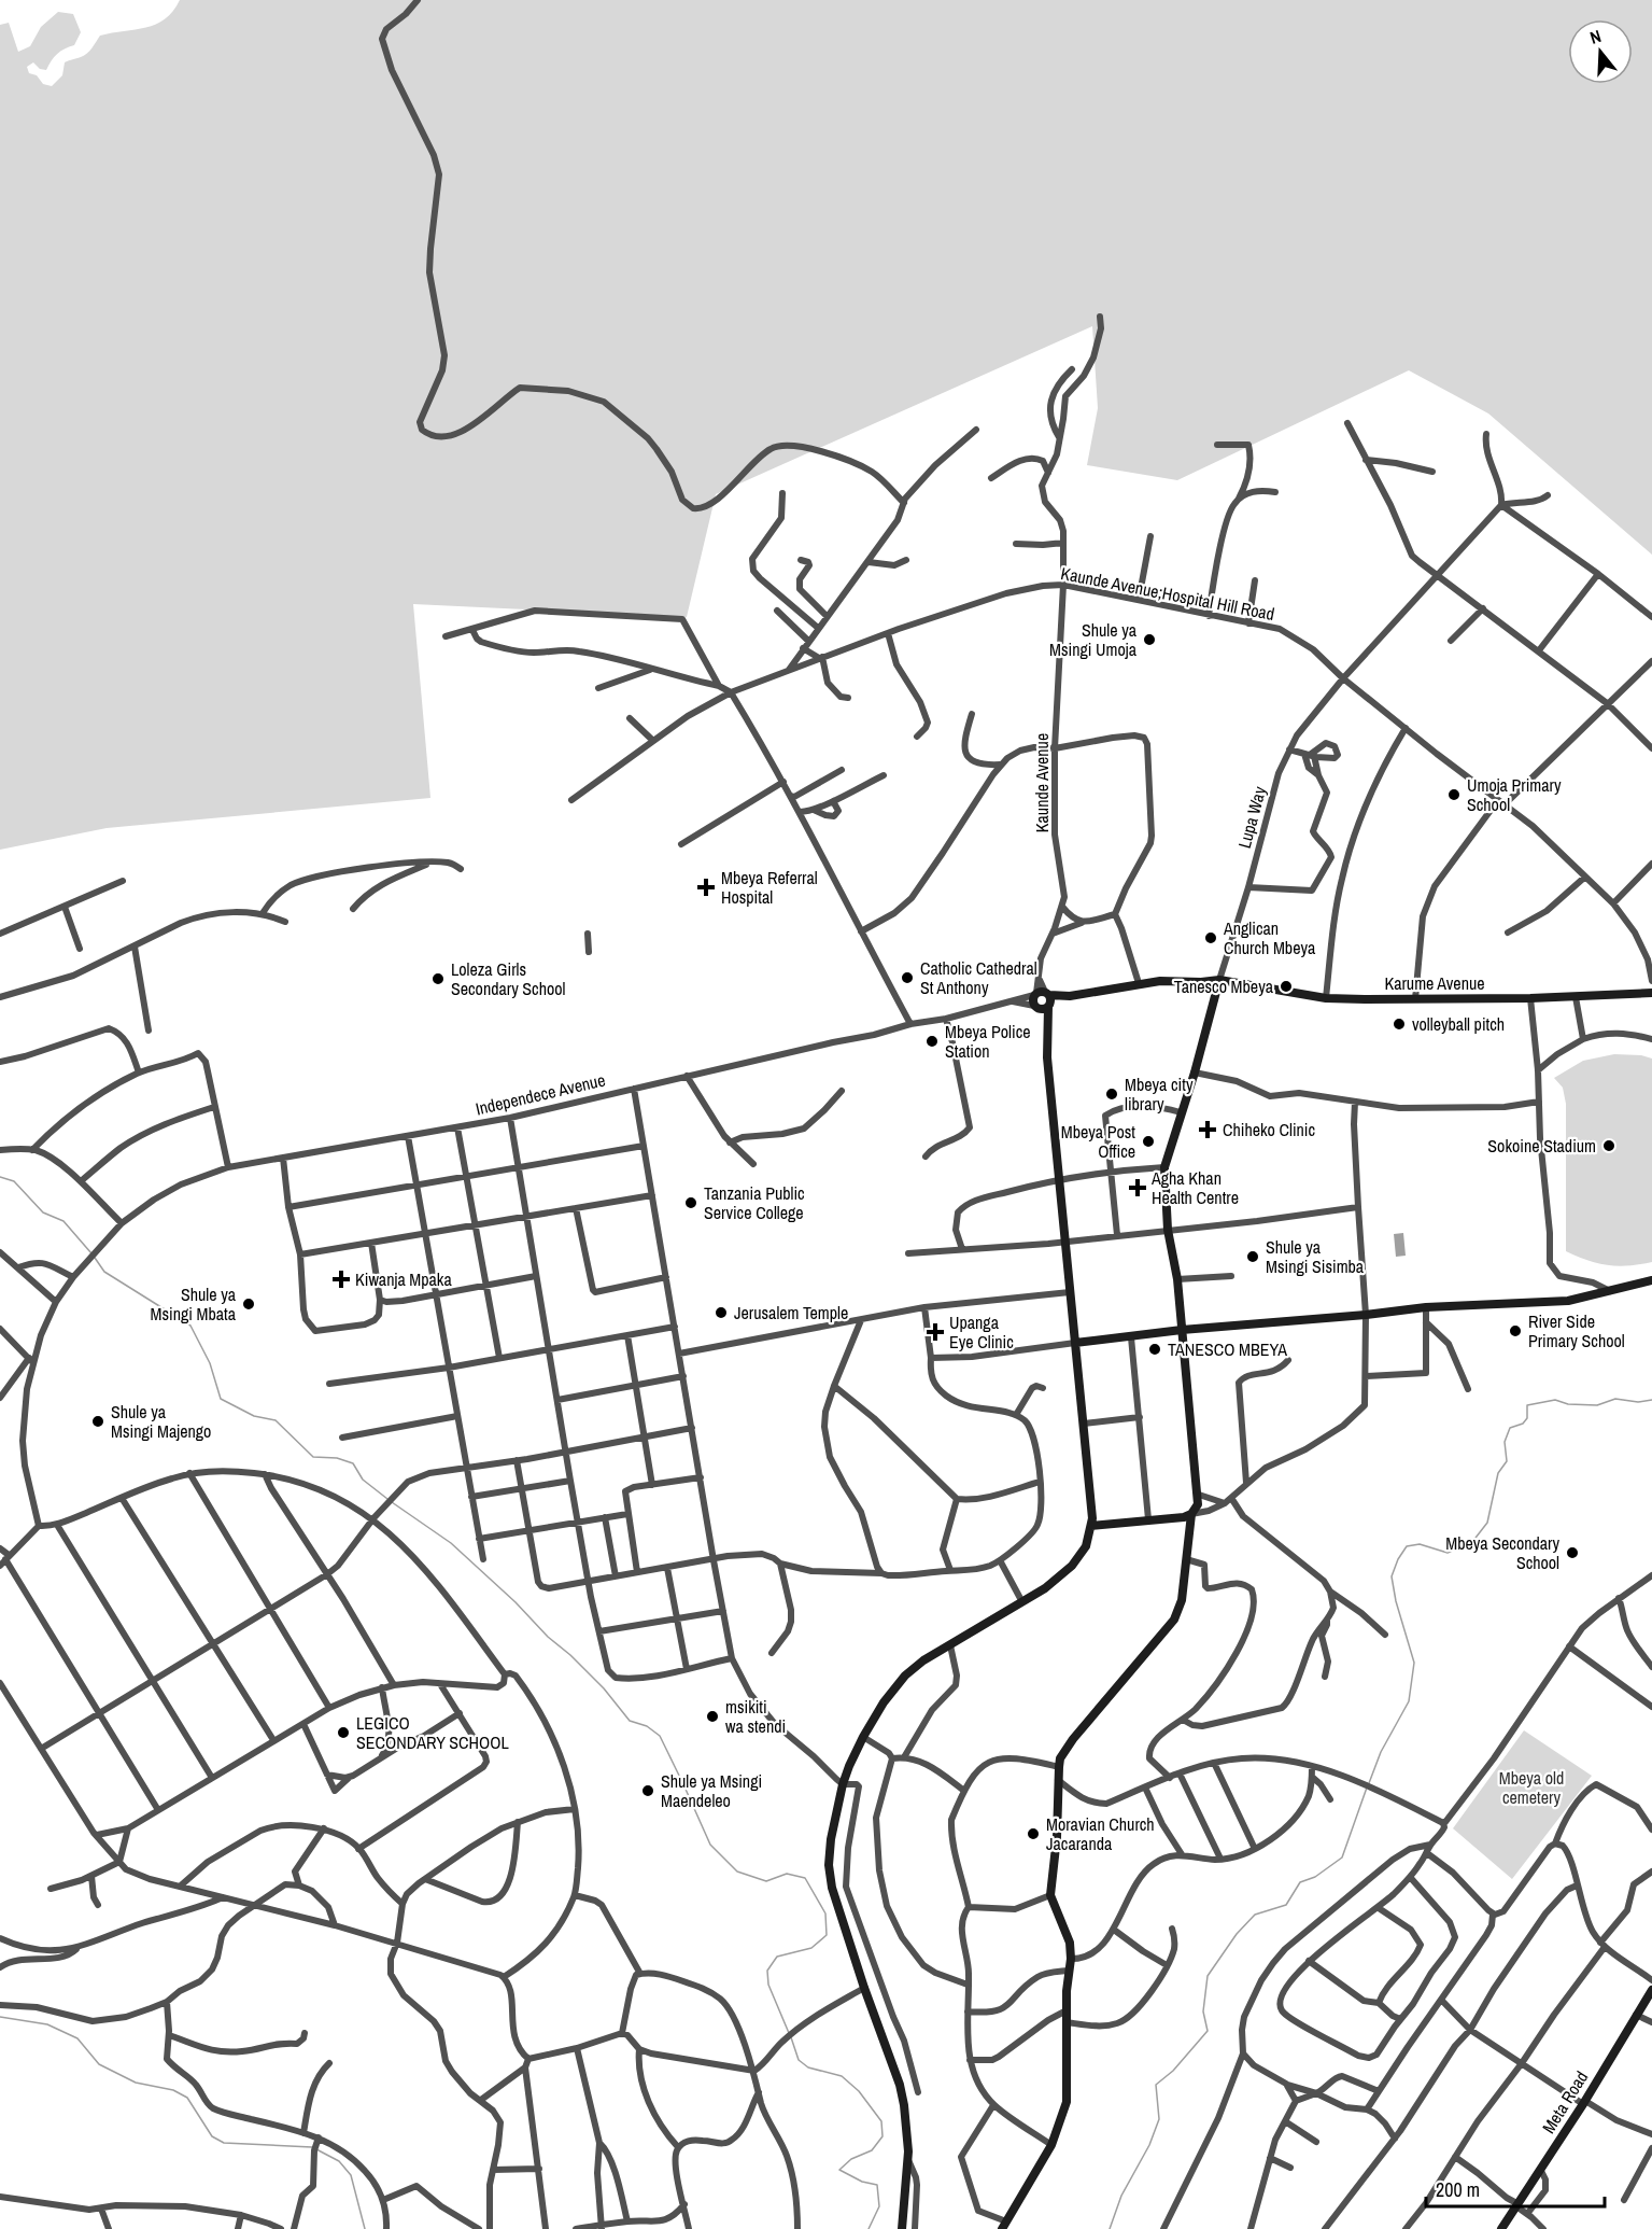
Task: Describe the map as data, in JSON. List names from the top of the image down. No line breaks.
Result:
{"streets":{"street":["Kaunde Avenue;Hospital Hill Road","Kaunde Avenue","Lupa Way","Karume Avenue","Independece Avenue","Meta Road"]},"crossings":[["Kaunde Avenue;Hospital Hill Road","Kaunde Avenue"],["Kaunde Avenue;Hospital Hill Road","Lupa Way"],["Kaunde Avenue","Karume Avenue"],["Kaunde Avenue","Independece Avenue"],["Lupa Way","Karume Avenue"],["Karume Avenue","Independece Avenue"]],"parks":["Mbeya old cemetery"],"places":{"other":["Shule ya Msingi Umoja","Umoja Primary School","Anglican Church Mbeya","Catholic Cathedral St Anthony","Loleza Girls Secondary School","Tanesco Mbeya","volleyball pitch","Mbeya Police Station","Mbeya city library","Mbeya Post Office","Sokoine Stadium","Tanzania Public Service College","Shule ya Msingi Sisimba","Shule ya Msingi Mbata","Jerusalem Temple","River Side Primary School","TANESCO MBEYA","Shule ya Msingi Majengo","Mbeya Secondary School","msikiti wa stendi","LEGICO SECONDARY SCHOOL","Shule ya Msingi Maendeleo","Moravian Church Jacaranda"],"health":["Mbeya Referral Hospital","Chiheko Clinic","Agha Khan Health Centre","Kiwanja Mpaka","Upanga Eye Clinic"]},"scale_bar":"200 m","north":"top"}
